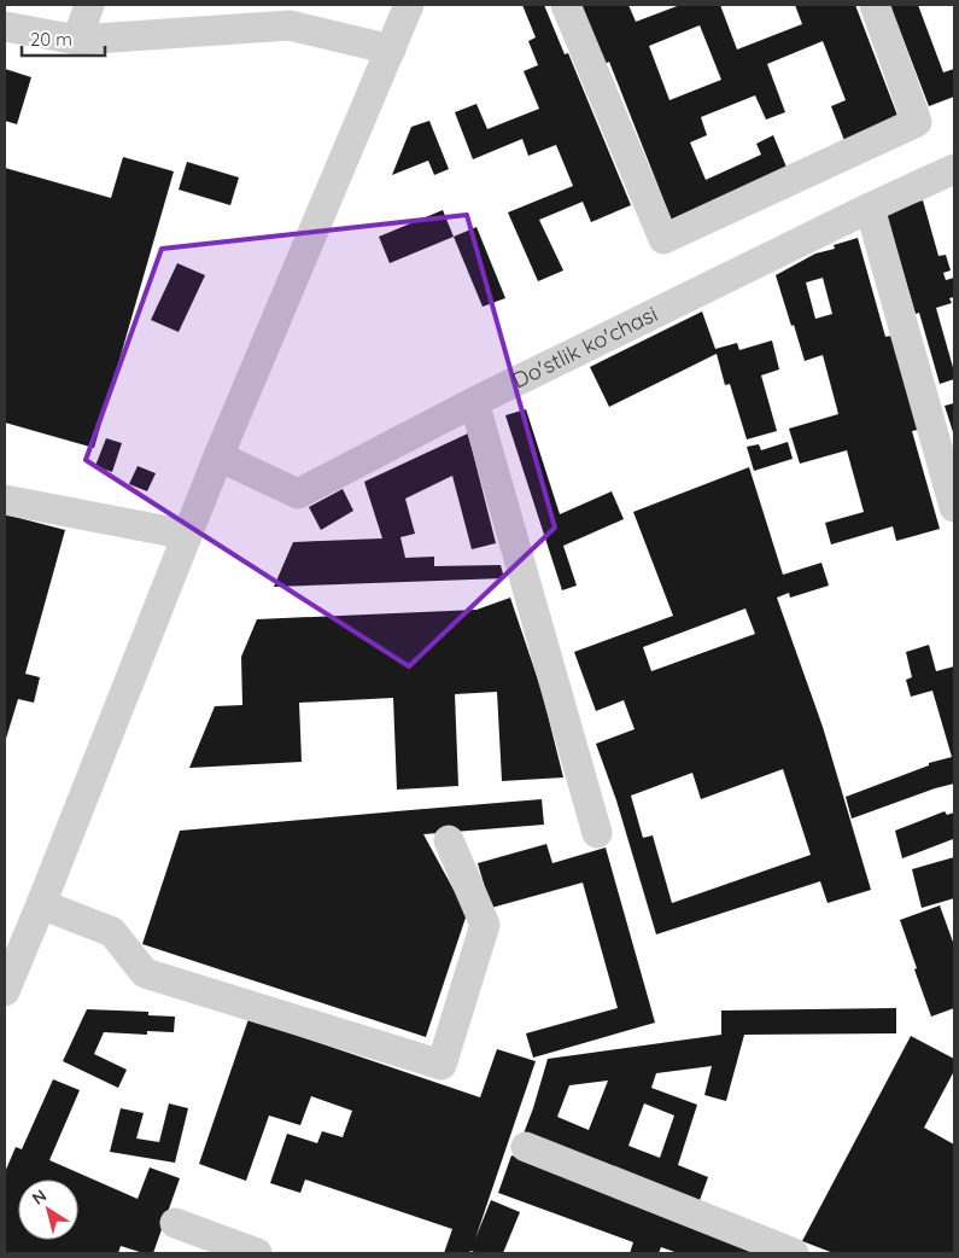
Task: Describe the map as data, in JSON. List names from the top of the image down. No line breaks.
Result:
{"streets":{"street":["Do'stlik ko'chasi"]},"scale_bar":"20 m","north":"top left"}
